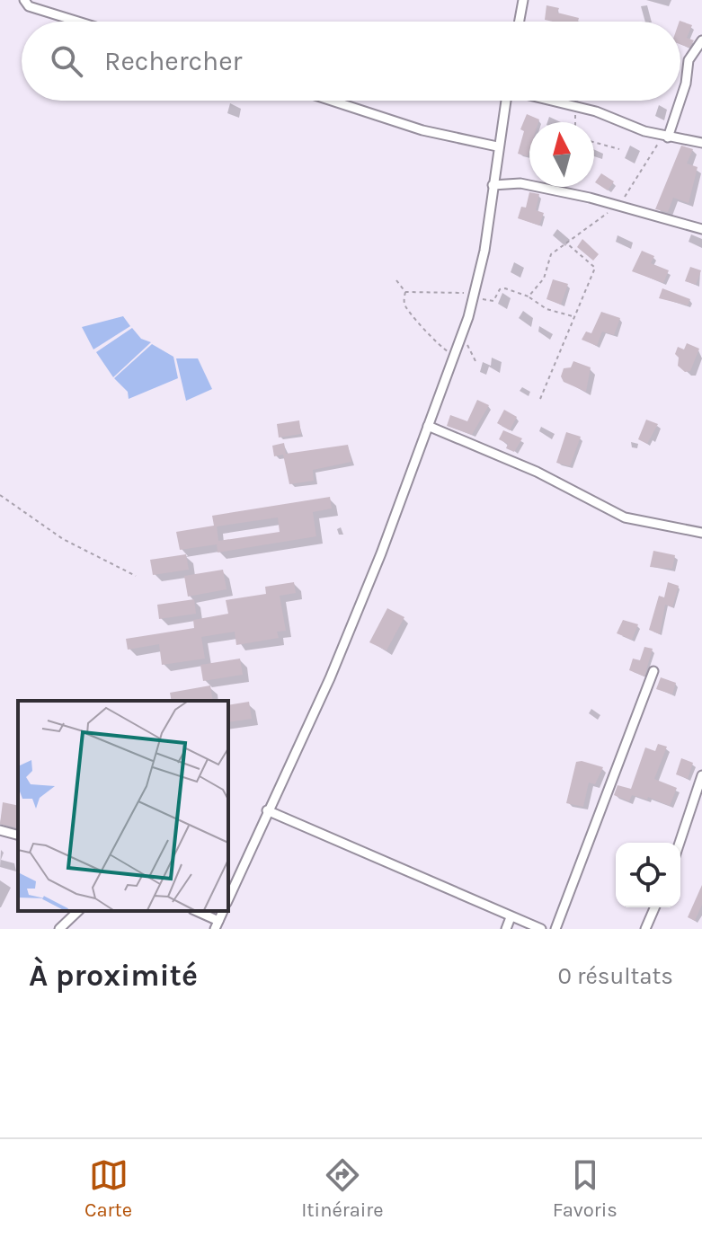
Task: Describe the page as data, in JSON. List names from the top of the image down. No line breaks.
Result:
{"north":"top","page":{"search":"Rechercher","heading":["À proximité","0 résultats"],"nav":["Carte","Itinéraire","Favoris"]}}
